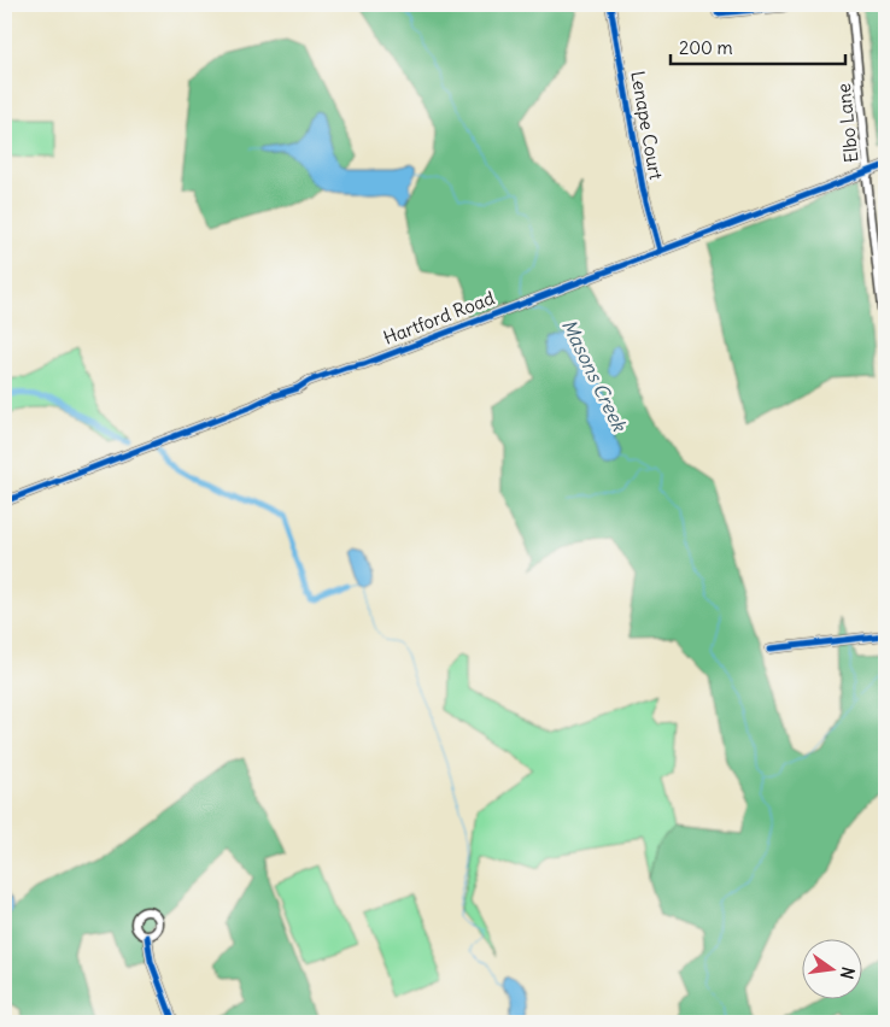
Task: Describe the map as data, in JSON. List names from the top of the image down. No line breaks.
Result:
{"streets":{"street":["Elbo Lane","Lenape Court","Hartford Road"]},"crossings":[["Elbo Lane","Hartford Road"],["Lenape Court","Hartford Road"]],"water":["Masons Creek"],"scale_bar":"200 m","north":"right"}
